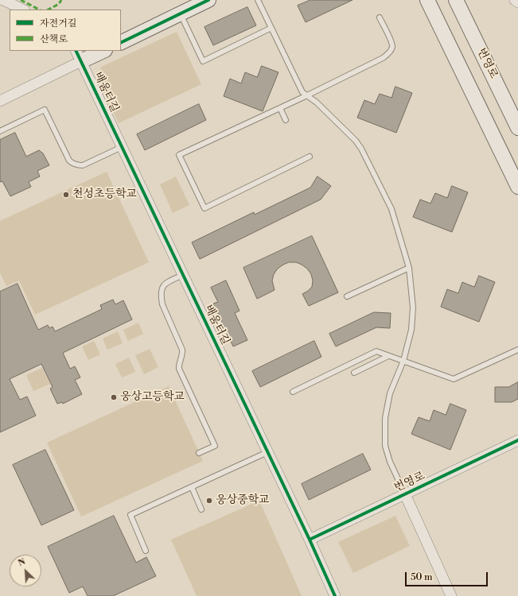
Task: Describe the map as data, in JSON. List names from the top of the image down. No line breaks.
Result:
{"streets":{"main road":["번영로"],"street":["배움터길"]},"crossings":[["번영로","배움터길"]],"places":["천성초등학교","웅상고등학교","웅상중학교"],"legend":["자전거길","산책로"],"scale_bar":"50 m","north":"top left"}
